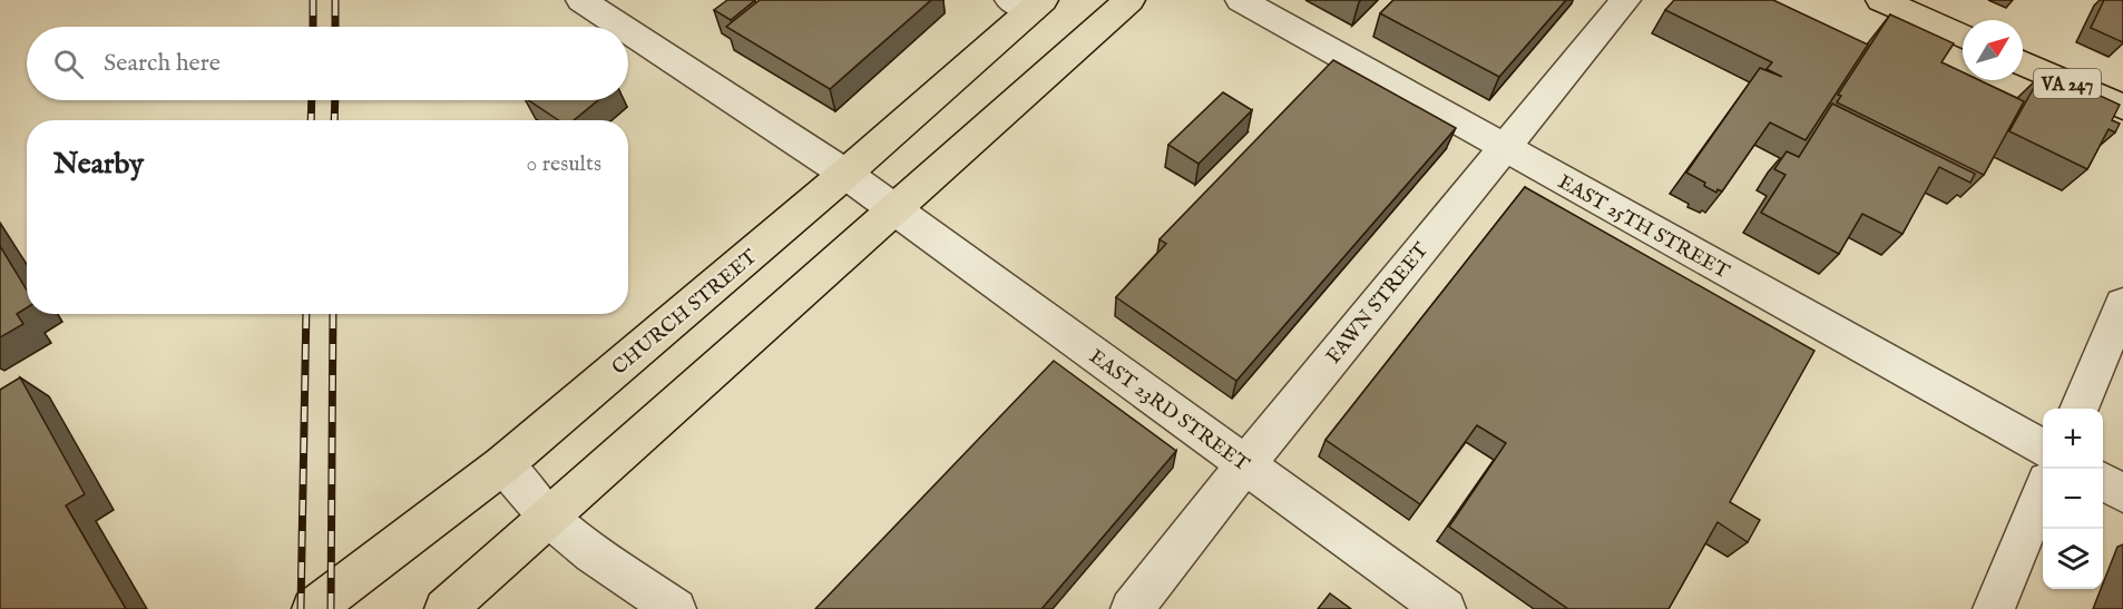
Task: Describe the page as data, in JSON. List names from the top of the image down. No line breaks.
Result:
{"streets":{"main road":["VA 247","CHURCH STREET"],"street":["EAST 25TH STREET","FAWN STREET","EAST 23RD STREET"]},"crossings":[["EAST 25TH STREET","FAWN STREET"],["FAWN STREET","EAST 23RD STREET"],["CHURCH STREET","EAST 23RD STREET"]],"north":"top right","page":{"search":"Search here","heading":["Nearby","0 results"],"map_buttons":["+","−"]}}
